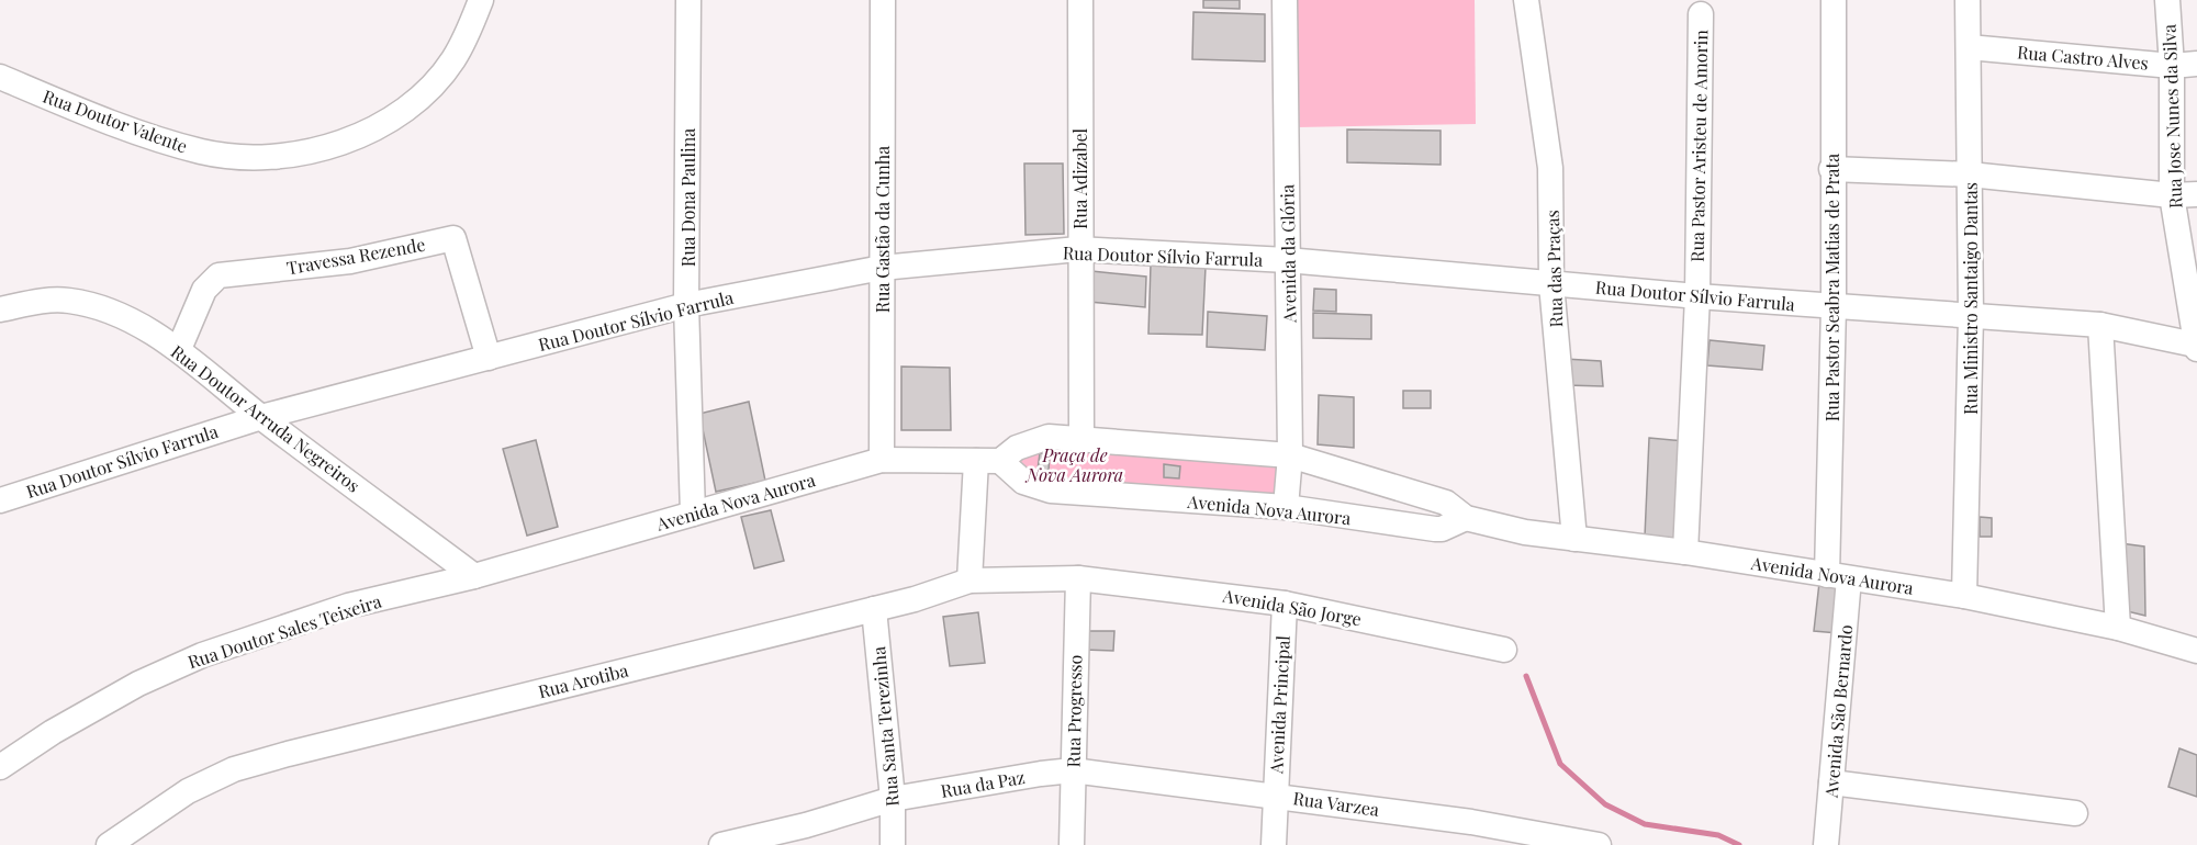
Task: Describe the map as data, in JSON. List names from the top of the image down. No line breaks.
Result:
{"streets":{"street":["Rua Castro Alves","Rua Jose Nunes da Silva","Rua Doutor Valente","Rua Pastor Aristeu de Amorin","Rua Adizabel","Rua Dona Paulina","Rua Gastão da Cunha","Avenida da Glória","Travessa Rezende","Rua Doutor Sílvio Farrula","Rua das Praças","Rua Pastor Seabra Matias de Prata","Rua Ministro Santaigo Dantas","Rua Doutor Arruda Negreiros","Avenida Nova Aurora","Avenida São Jorge","Rua Doutor Sales Teixeira","Rua Arotiba","Avenida Principal","Rua Progresso","Avenida São Bernardo","Rua Santa Terezinha","Rua da Paz","Rua Varzea"]},"crossings":[["Rua Castro Alves","Rua Jose Nunes da Silva"],["Rua Castro Alves","Rua Ministro Santaigo Dantas"],["Rua Jose Nunes da Silva","Rua Doutor Sílvio Farrula"],["Rua Pastor Aristeu de Amorin","Rua Doutor Sílvio Farrula"],["Rua Pastor Aristeu de Amorin","Avenida Nova Aurora"],["Rua Adizabel","Rua Doutor Sílvio Farrula"],["Rua Adizabel","Avenida Nova Aurora"],["Rua Dona Paulina","Rua Doutor Sílvio Farrula"],["Rua Dona Paulina","Avenida Nova Aurora"],["Rua Gastão da Cunha","Rua Doutor Sílvio Farrula"],["Rua Gastão da Cunha","Avenida Nova Aurora"],["Avenida da Glória","Rua Doutor Sílvio Farrula"],["Avenida da Glória","Avenida Nova Aurora"],["Travessa Rezende","Rua Doutor Sílvio Farrula"],["Travessa Rezende","Rua Doutor Arruda Negreiros"],["Rua Doutor Sílvio Farrula","Rua das Praças"],["Rua Doutor Sílvio Farrula","Rua Pastor Seabra Matias de Prata"],["Rua Doutor Sílvio Farrula","Rua Ministro Santaigo Dantas"],["Rua Doutor Sílvio Farrula","Rua Doutor Arruda Negreiros"],["Rua das Praças","Avenida Nova Aurora"],["Rua Pastor Seabra Matias de Prata","Avenida Nova Aurora"],["Rua Pastor Seabra Matias de Prata","Avenida São Bernardo"],["Rua Ministro Santaigo Dantas","Avenida Nova Aurora"],["Rua Doutor Arruda Negreiros","Avenida Nova Aurora"],["Rua Doutor Arruda Negreiros","Rua Doutor Sales Teixeira"],["Avenida Nova Aurora","Rua Doutor Sales Teixeira"],["Avenida Nova Aurora","Avenida São Bernardo"],["Avenida São Jorge","Rua Arotiba"],["Avenida São Jorge","Avenida Principal"],["Avenida São Jorge","Rua Progresso"],["Rua Arotiba","Rua Progresso"],["Rua Arotiba","Rua Santa Terezinha"],["Avenida Principal","Rua Varzea"],["Rua Progresso","Rua da Paz"],["Rua Progresso","Rua Varzea"],["Rua Santa Terezinha","Rua da Paz"],["Rua da Paz","Rua Varzea"]],"parks":["Praça de Nova Aurora"]}
